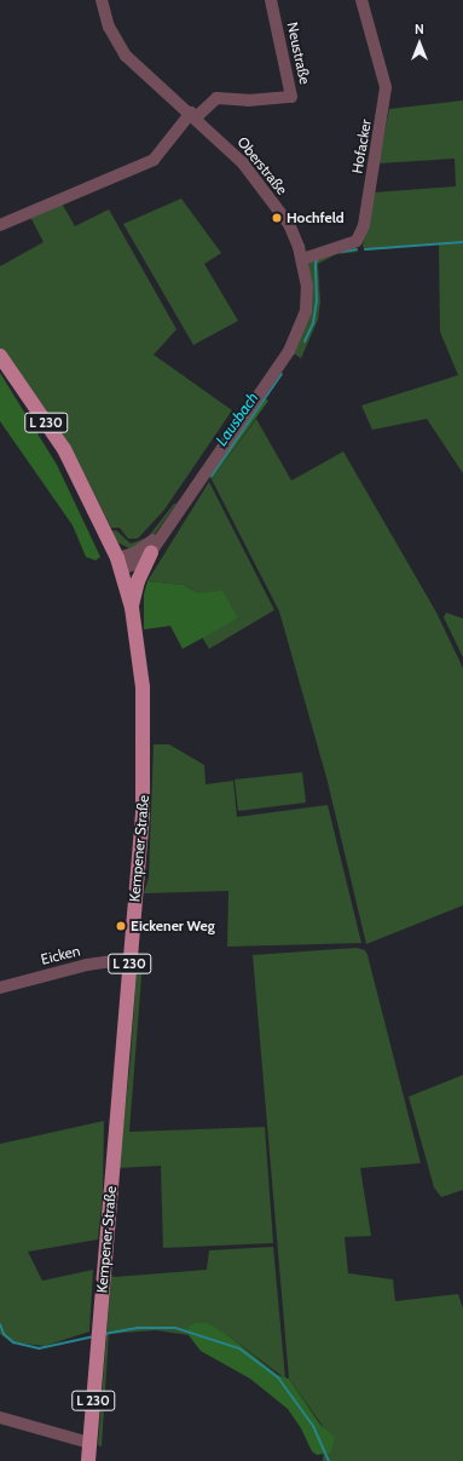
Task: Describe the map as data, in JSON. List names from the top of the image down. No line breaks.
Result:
{"streets":{"main road":["L 230","Kempener Straße"],"street":["Neustraße","Hofacker","Oberstraße","Eicken"]},"crossings":[["Neustraße","Oberstraße"],["Hofacker","Oberstraße"],["Kempener Straße","Eicken"]],"water":["Lausbach"],"places":["Hochfeld","Eickener Weg"],"north":"top"}
